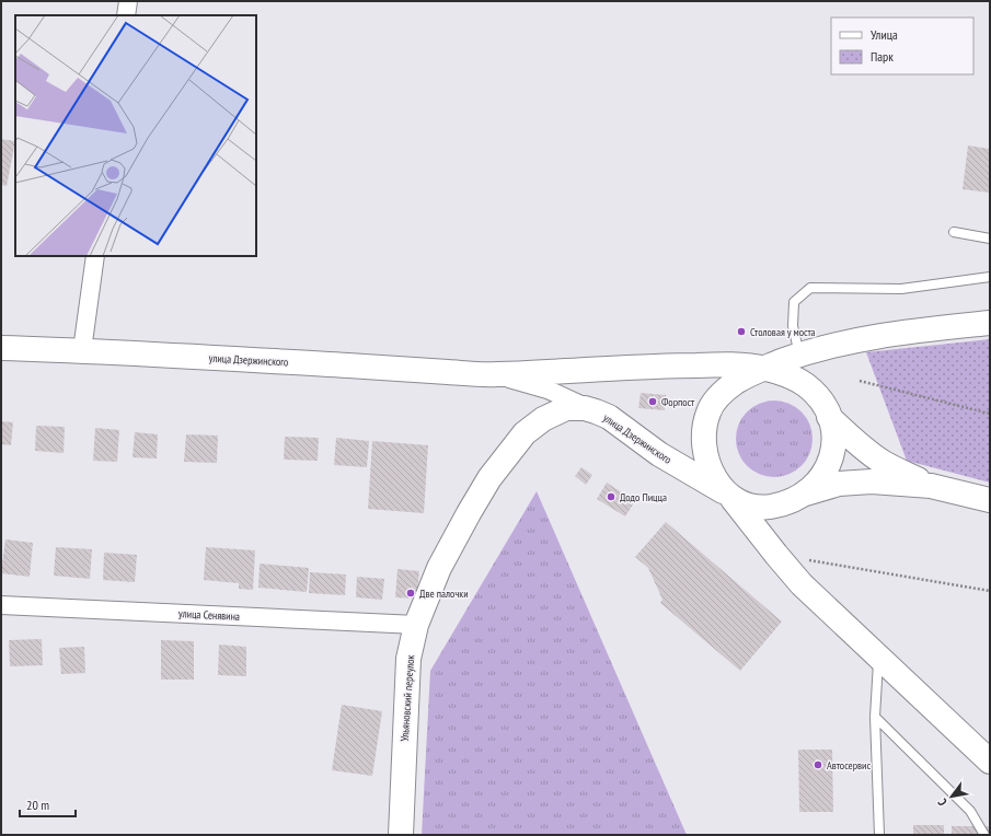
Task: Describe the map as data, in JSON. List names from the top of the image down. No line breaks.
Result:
{"streets":{"main road":["улица Дзержинского","Ульяновский переулок"],"street":["улица Сенявина"]},"crossings":[["улица Дзержинского","Ульяновский переулок"],["улица Сенявина","Ульяновский переулок"]],"places":["Столовая у моста","Форпост","Додо Пицца","Две палочки","Автосервис"],"legend":["Улица","Парк"],"scale_bar":"20 m","north":"bottom left"}
